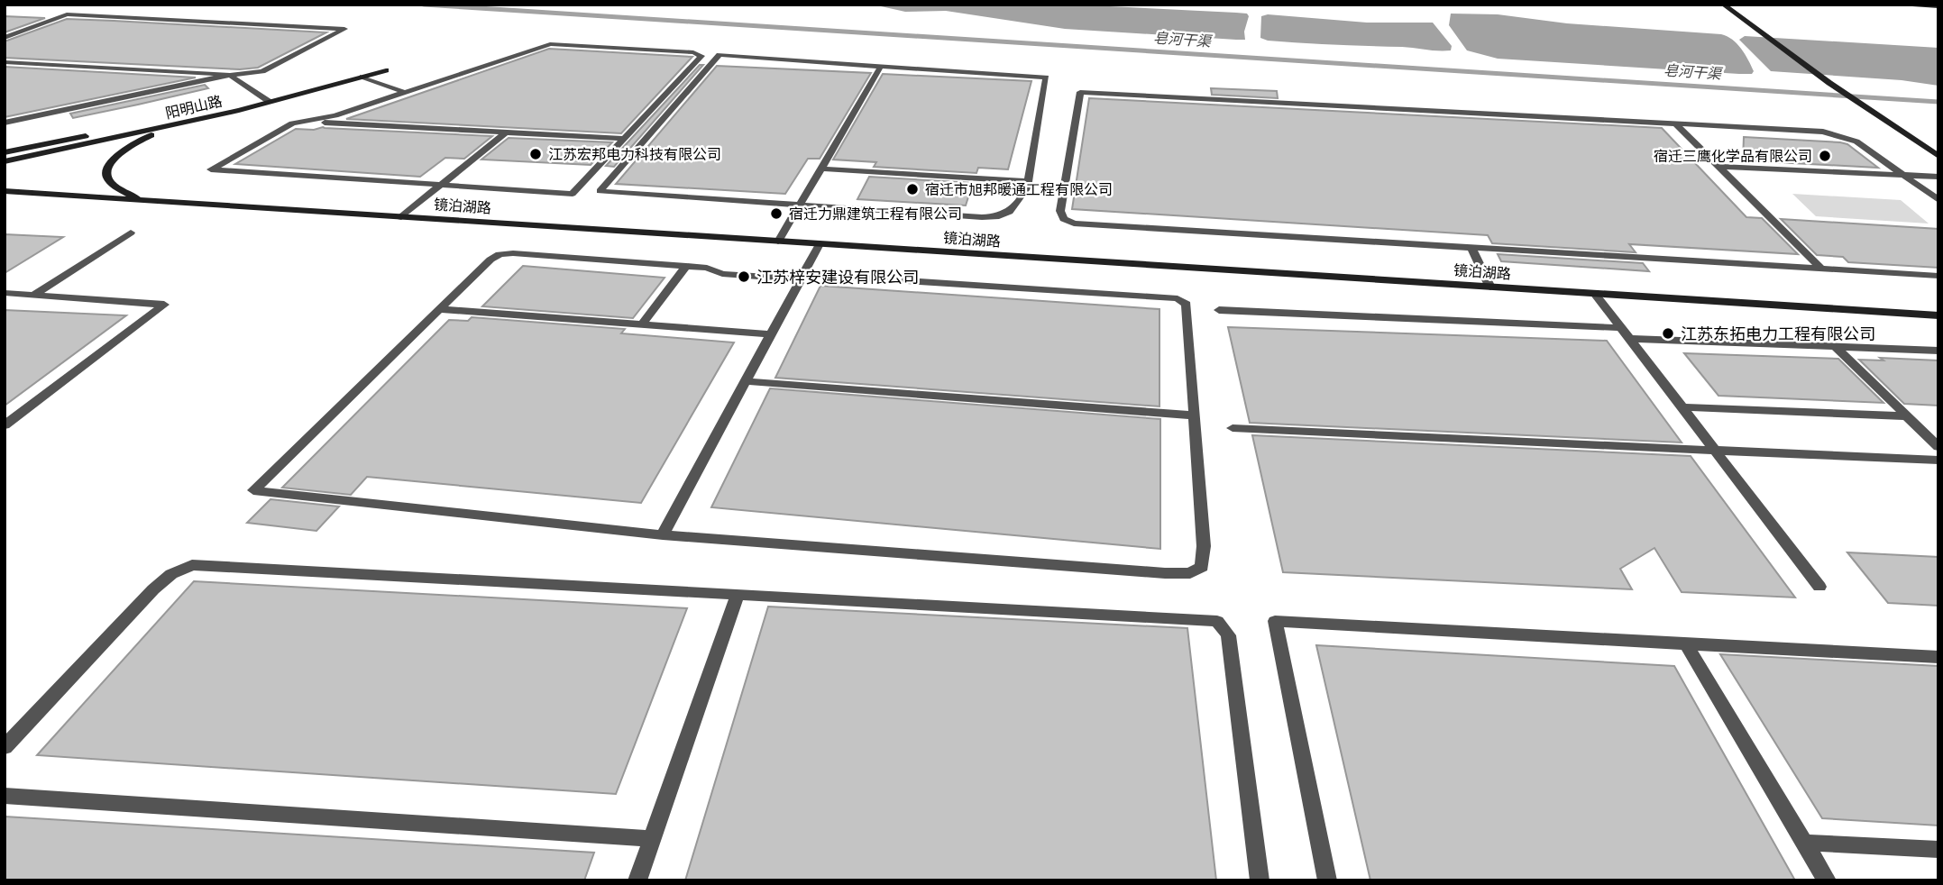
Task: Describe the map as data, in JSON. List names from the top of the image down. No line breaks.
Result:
{"streets":{"street":["阳明山路","镜泊湖路"]},"water":["皂河干渠"],"places":["江苏宏邦电力科技有限公司","宿迁三鹰化学品有限公司","宿迁市旭邦暖通工程有限公司","宿迁力鼎建筑工程有限公司","江苏梓安建设有限公司","江苏东拓电力工程有限公司"]}
